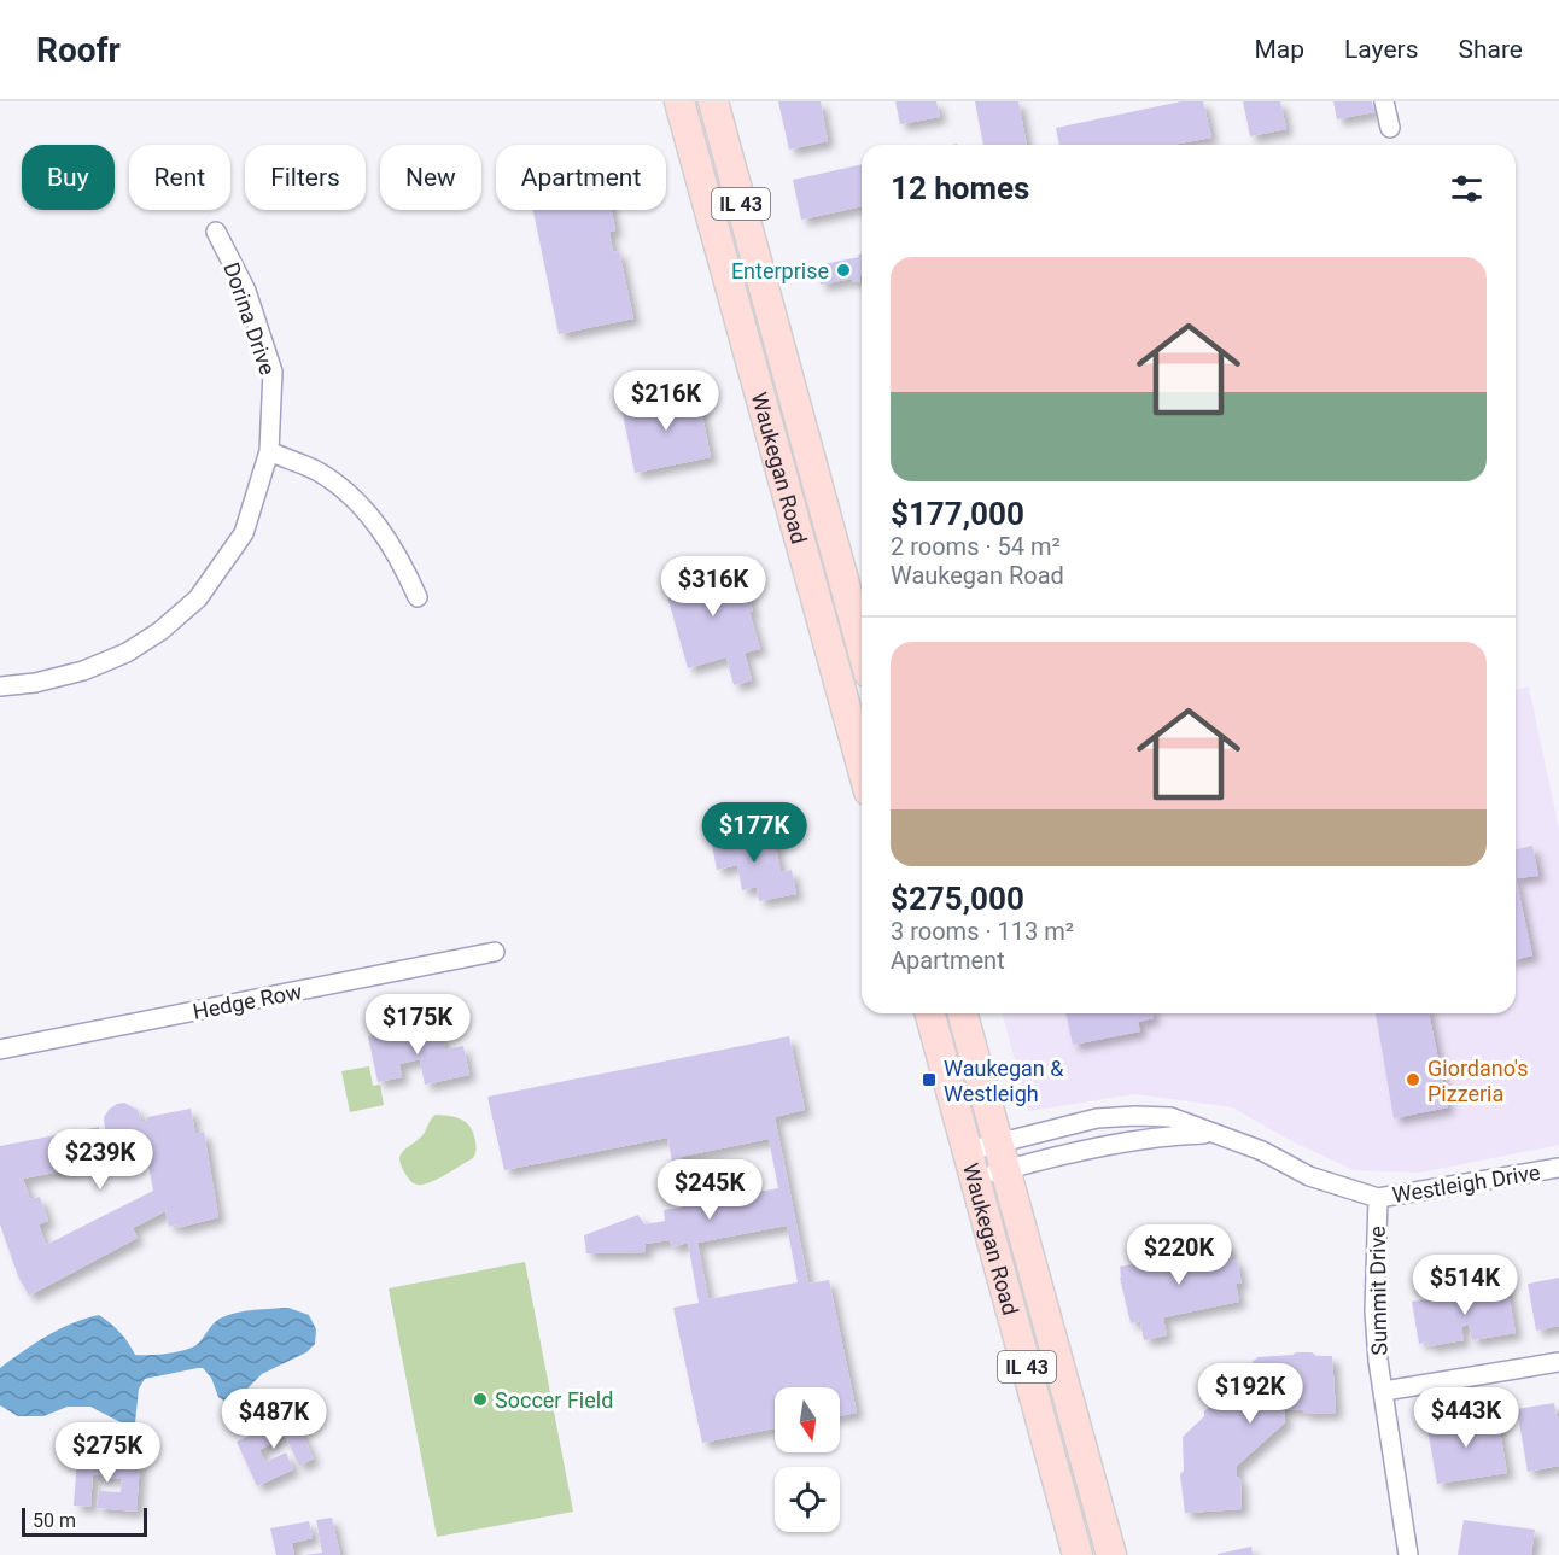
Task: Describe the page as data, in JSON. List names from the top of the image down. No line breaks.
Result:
{"streets":{"main road":["IL 43","Waukegan Road"],"street":["Dorina Drive","Hedge Row","Westleigh Drive","Summit Drive"]},"crossings":[["Waukegan Road","Westleigh Drive"],["Westleigh Drive","Summit Drive"]],"places":{"other":["Enterprise","Giordano's Pizzeria","Soccer Field"],"transit":["Waukegan & Westleigh"]},"scale_bar":"50 m","north":"bottom","page":{"header":"Roofr","nav":["Map","Layers","Share"],"chip":["Buy","Rent","Filters","New","Apartment"],"heading":"12 homes","list":[{"name":"$177,000","note":"2 rooms · 54 m² · Waukegan Road"},{"name":"$275,000","note":"3 rooms · 113 m² · Apartment"}],"price":["$216K","$316K","$177K","$175K","$239K","$245K","$220K","$514K","$192K","$443K","$487K","$275K"],"scale":"50 m"}}
